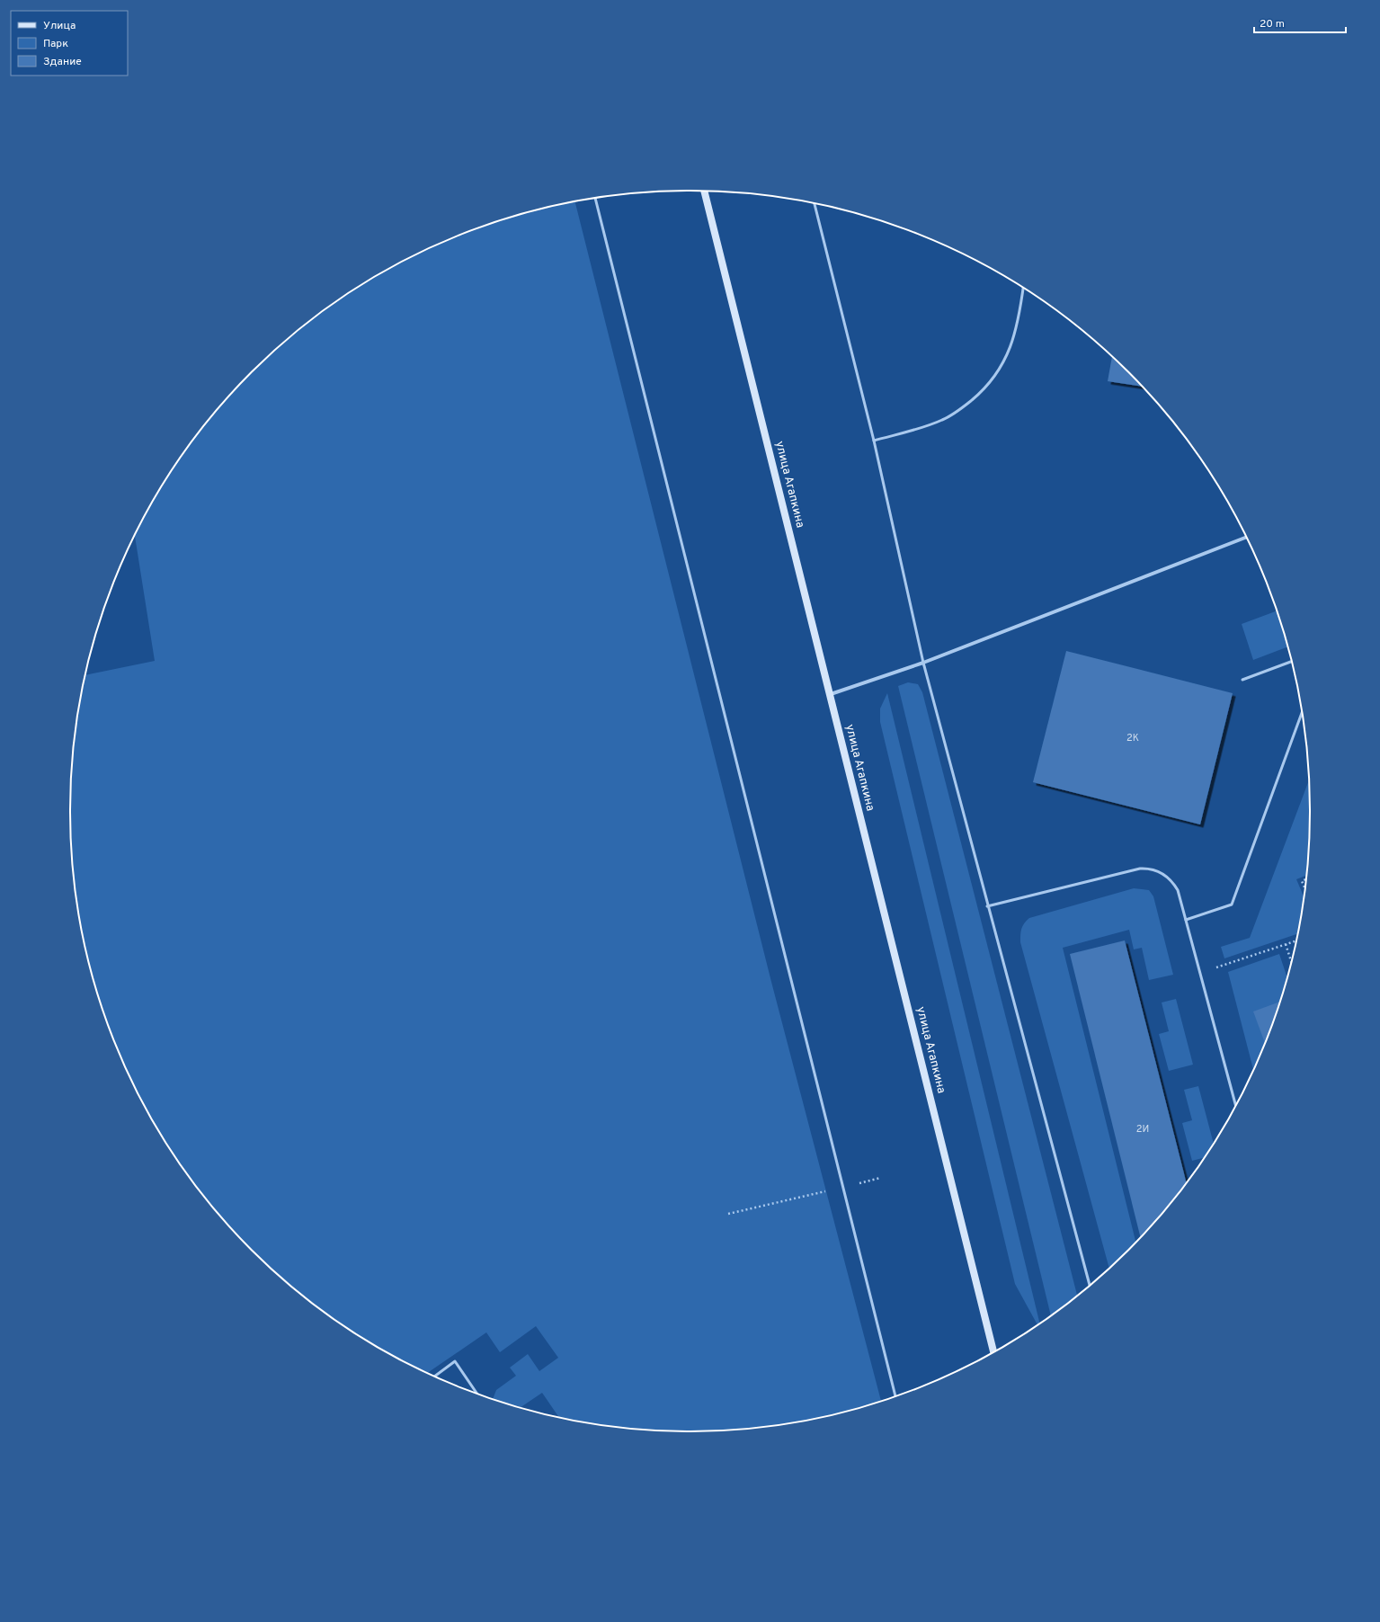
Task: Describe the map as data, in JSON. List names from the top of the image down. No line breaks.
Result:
{"streets":{"main road":["улица Агапкина"]},"house_numbers":["2К","2И"],"legend":["Улица","Парк","Здание"],"scale_bar":"20 m"}
